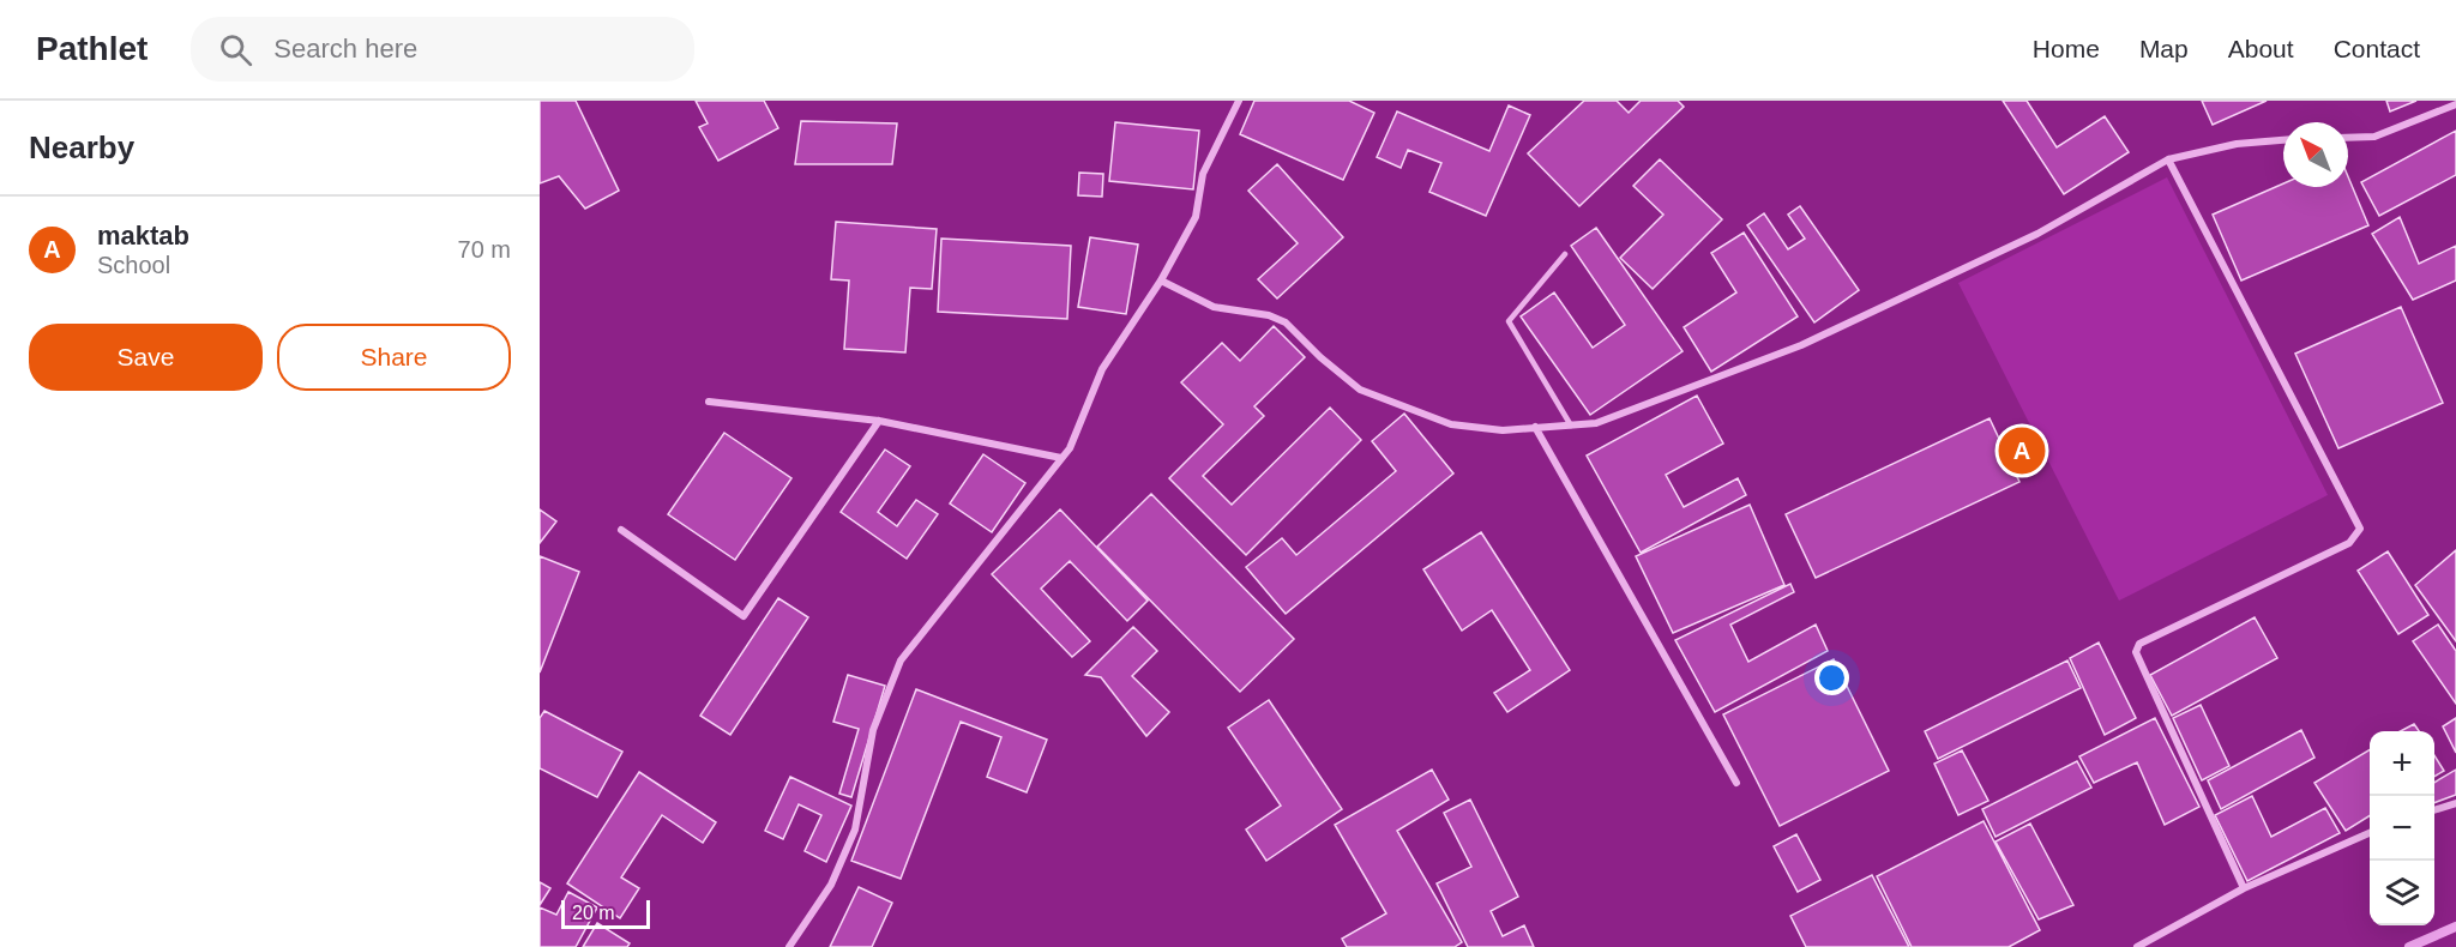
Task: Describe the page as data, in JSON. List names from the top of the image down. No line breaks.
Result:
{"scale_bar":"20 m","north":"top left","page":{"header":"Pathlet","search":"Search here","nav":["Home","Map","About","Contact"],"heading":"Nearby","list":[{"mark":"A","name":"maktab","note":"School","value":"70 m"}],"buttons":["Save","Share"],"pins":"A","map_buttons":["+","−"],"scale":"20 m"}}
